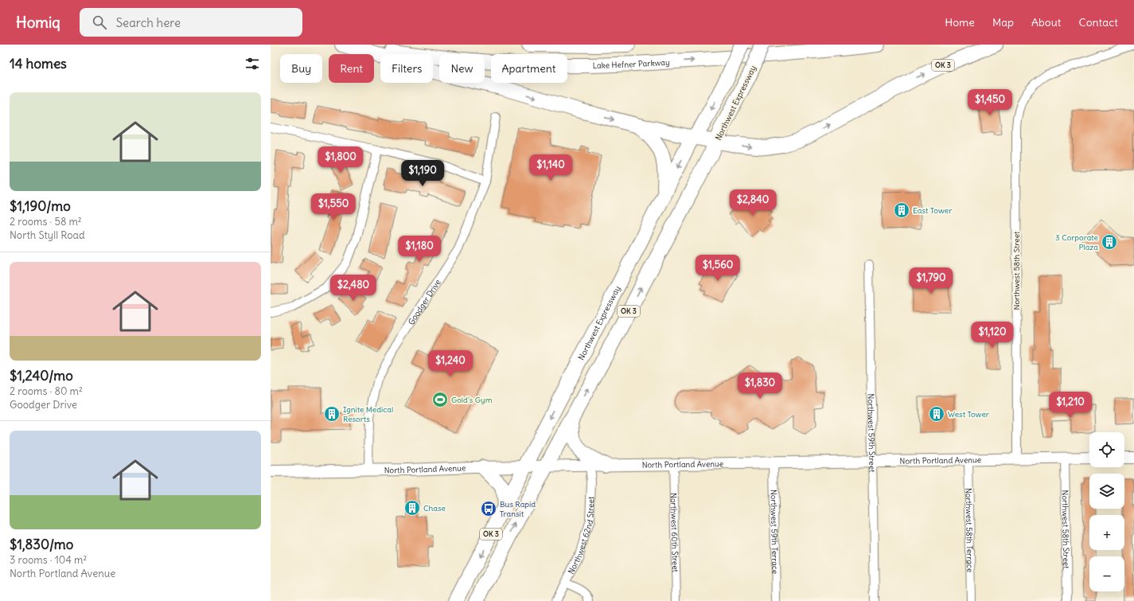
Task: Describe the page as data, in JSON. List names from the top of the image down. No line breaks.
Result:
{"streets":{"highway":["Lake Hefner Parkway","OK 3","Northwest Expressway"],"main road":["North Portland Avenue"],"street":["Northwest 58th Street","Goodger Drive","Northwest 59th Street","Northwest 58th Terrace","Northwest 59th Terrace","Northwest 60th Street","Northwest 62nd Street"]},"crossings":[["OK 3","Northwest Expressway"],["Northwest Expressway","North Portland Avenue"],["Northwest 58th Street","North Portland Avenue"],["Goodger Drive","North Portland Avenue"],["Northwest 59th Street","North Portland Avenue"],["North Portland Avenue","Northwest 58th Terrace"],["North Portland Avenue","Northwest 59th Terrace"],["North Portland Avenue","Northwest 60th Street"],["North Portland Avenue","Northwest 62nd Street"]],"places":{"building":["East Tower","3 Corporate Plaza","Ignite Medical Resorts","West Tower","Chase"],"sports":["Gold's Gym"],"bus stop":["Bus Rapid Transit"]},"page":{"header":"Homiq","search":"Search here","nav":["Home","Map","About","Contact"],"heading":"14 homes","chip":["Buy","Rent","Filters","New","Apartment"],"list":[{"name":"$1,190/mo","note":"2 rooms · 58 m² · North Styll Road"},{"name":"$1,240/mo","note":"2 rooms · 80 m² · Goodger Drive"},{"name":"$1,830/mo","note":"3 rooms · 104 m² · North Portland Avenue"}],"price":["$1,450","$1,800","$1,140","$1,190","$2,840","$1,550","$1,180","$1,560","$1,790","$2,480","$1,120","$1,240","$1,830","$1,210"],"map_buttons":["+","−"]}}
